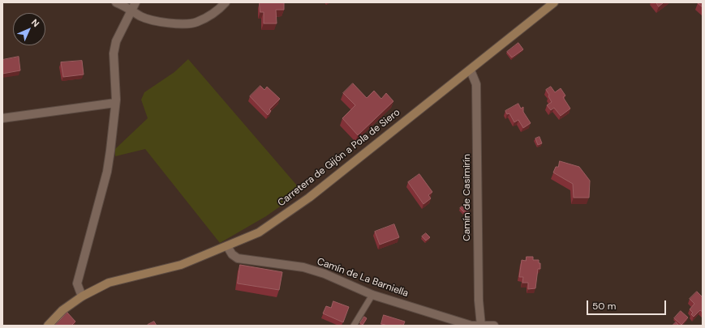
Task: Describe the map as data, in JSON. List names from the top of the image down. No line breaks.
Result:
{"streets":{"street":["Carretera de Gijón a Pola de Siero","Camín de Casimirín","Camín de La Barniella"]},"crossings":[["Carretera de Gijón a Pola de Siero","Camín de Casimirín"],["Carretera de Gijón a Pola de Siero","Camín de La Barniella"],["Camín de Casimirín","Camín de La Barniella"]],"scale_bar":"50 m","north":"top right"}
